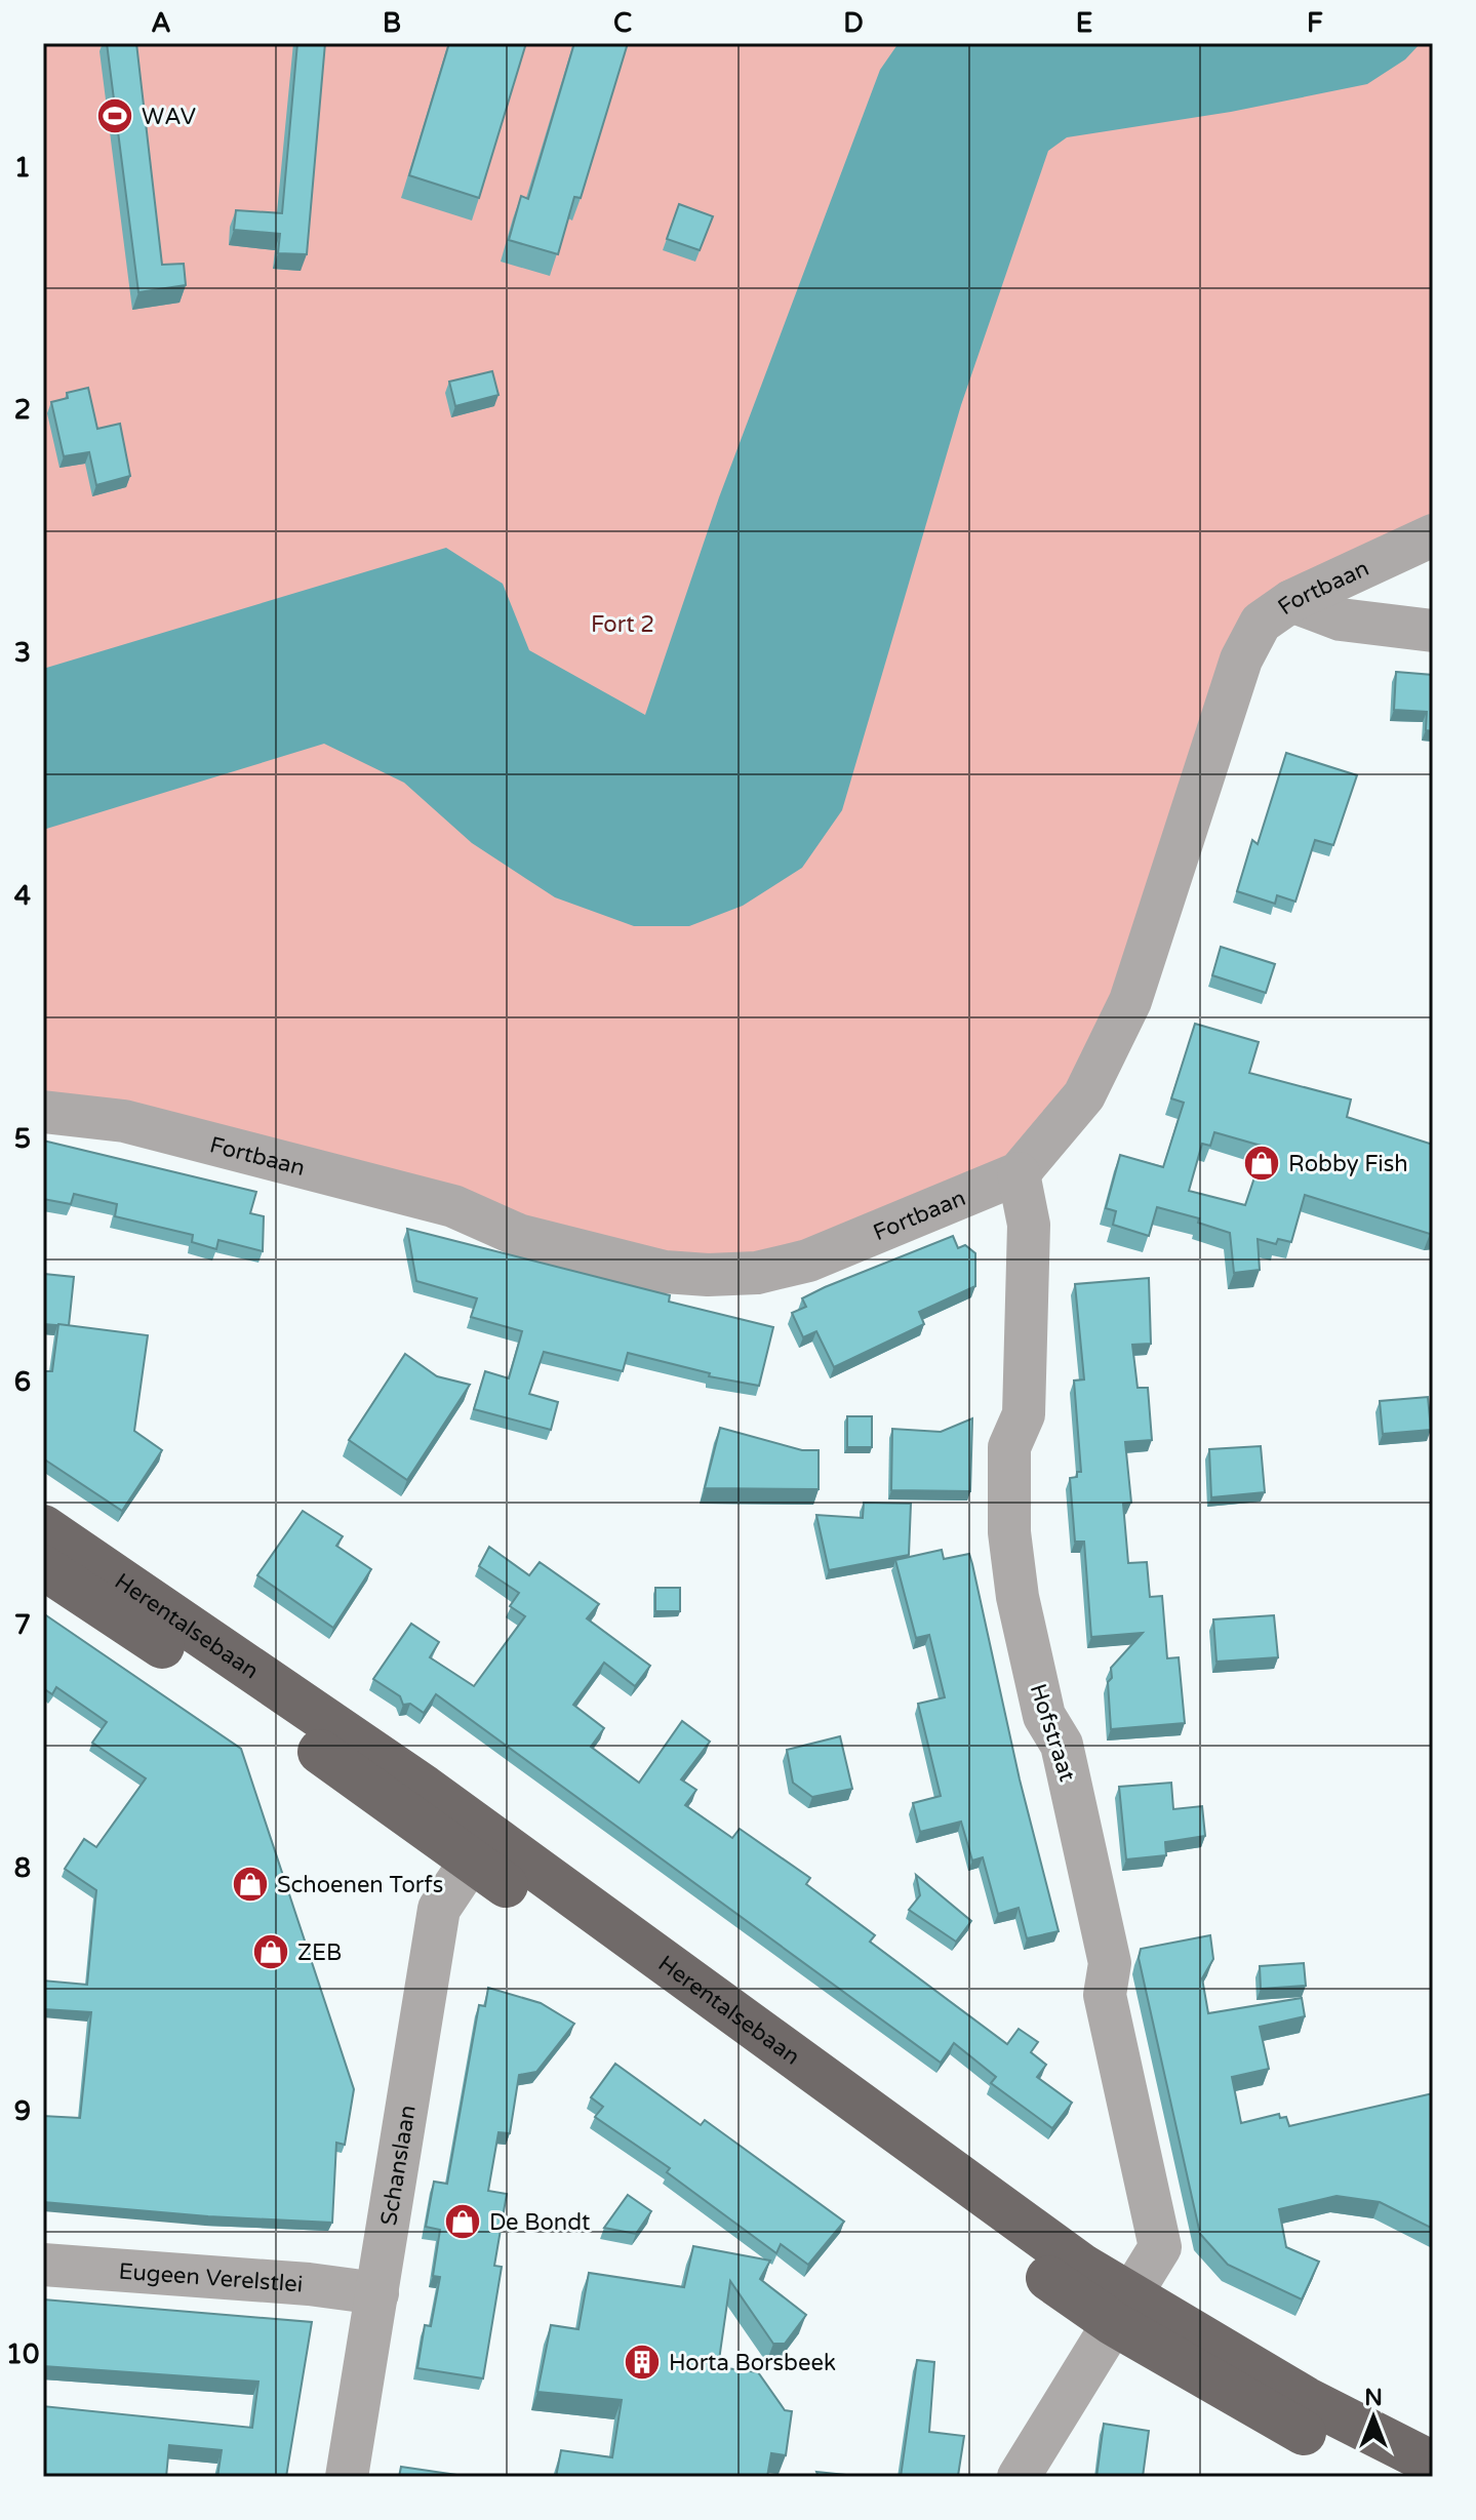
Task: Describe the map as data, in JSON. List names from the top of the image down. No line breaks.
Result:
{"streets":{"main road":["Herentalsebaan"],"street":["Fortbaan","Hofstraat","Schanslaan","Eugeen Verelstlei"]},"crossings":[["Fortbaan","Hofstraat"],["Herentalsebaan","Hofstraat"],["Herentalsebaan","Schanslaan"],["Schanslaan","Eugeen Verelstlei"]],"parks":["Fort 2"],"places":{"sports":["WAV"],"shop":["Robby Fish","Schoenen Torfs","ZEB","De Bondt"],"building":["Horta Borsbeek"]},"north":"top","grid":{"columns":["A","B","C","D","E","F"],"rows":["1","2","3","4","5","6","7","8","9","10"]}}
